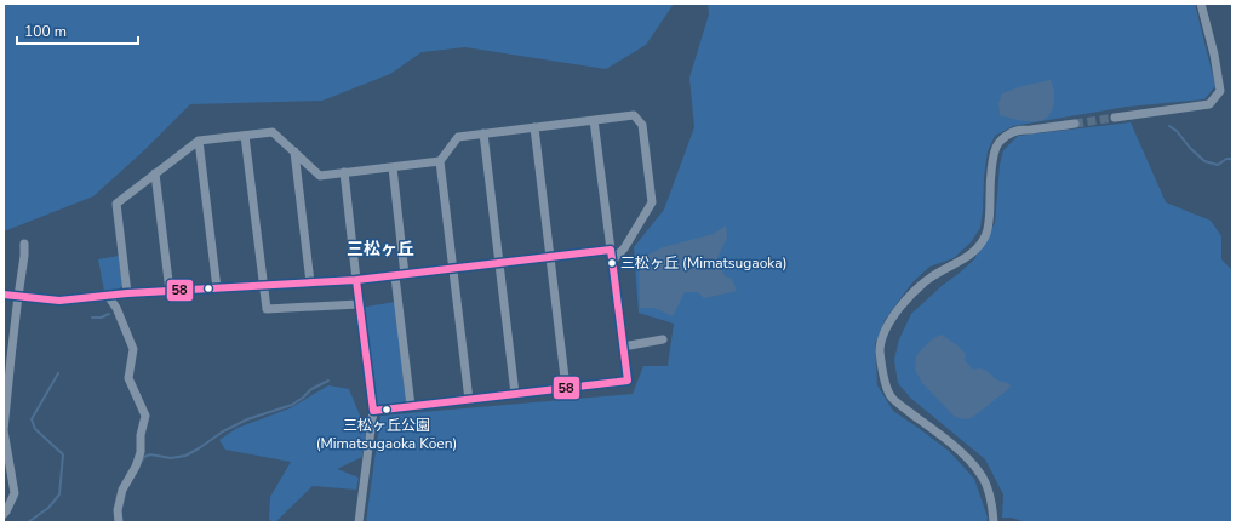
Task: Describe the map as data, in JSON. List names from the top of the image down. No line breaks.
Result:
{"districts":["三松ヶ丘"],"places":["三松ヶ丘 (Mimatsugaoka)","三松ヶ丘公園 (Mimatsugaoka Kōen)"],"lines":["transit line 58"],"scale_bar":"100 m"}
